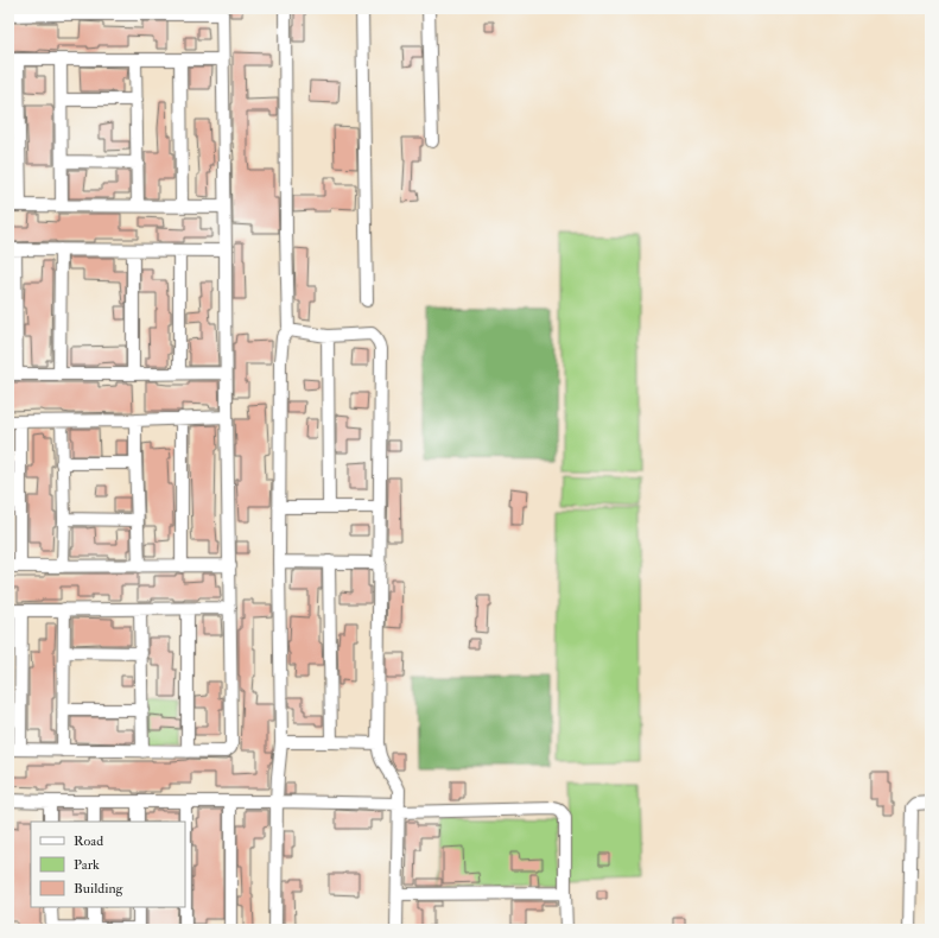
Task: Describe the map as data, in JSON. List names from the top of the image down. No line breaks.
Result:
{"legend":["Road","Park","Building"]}
